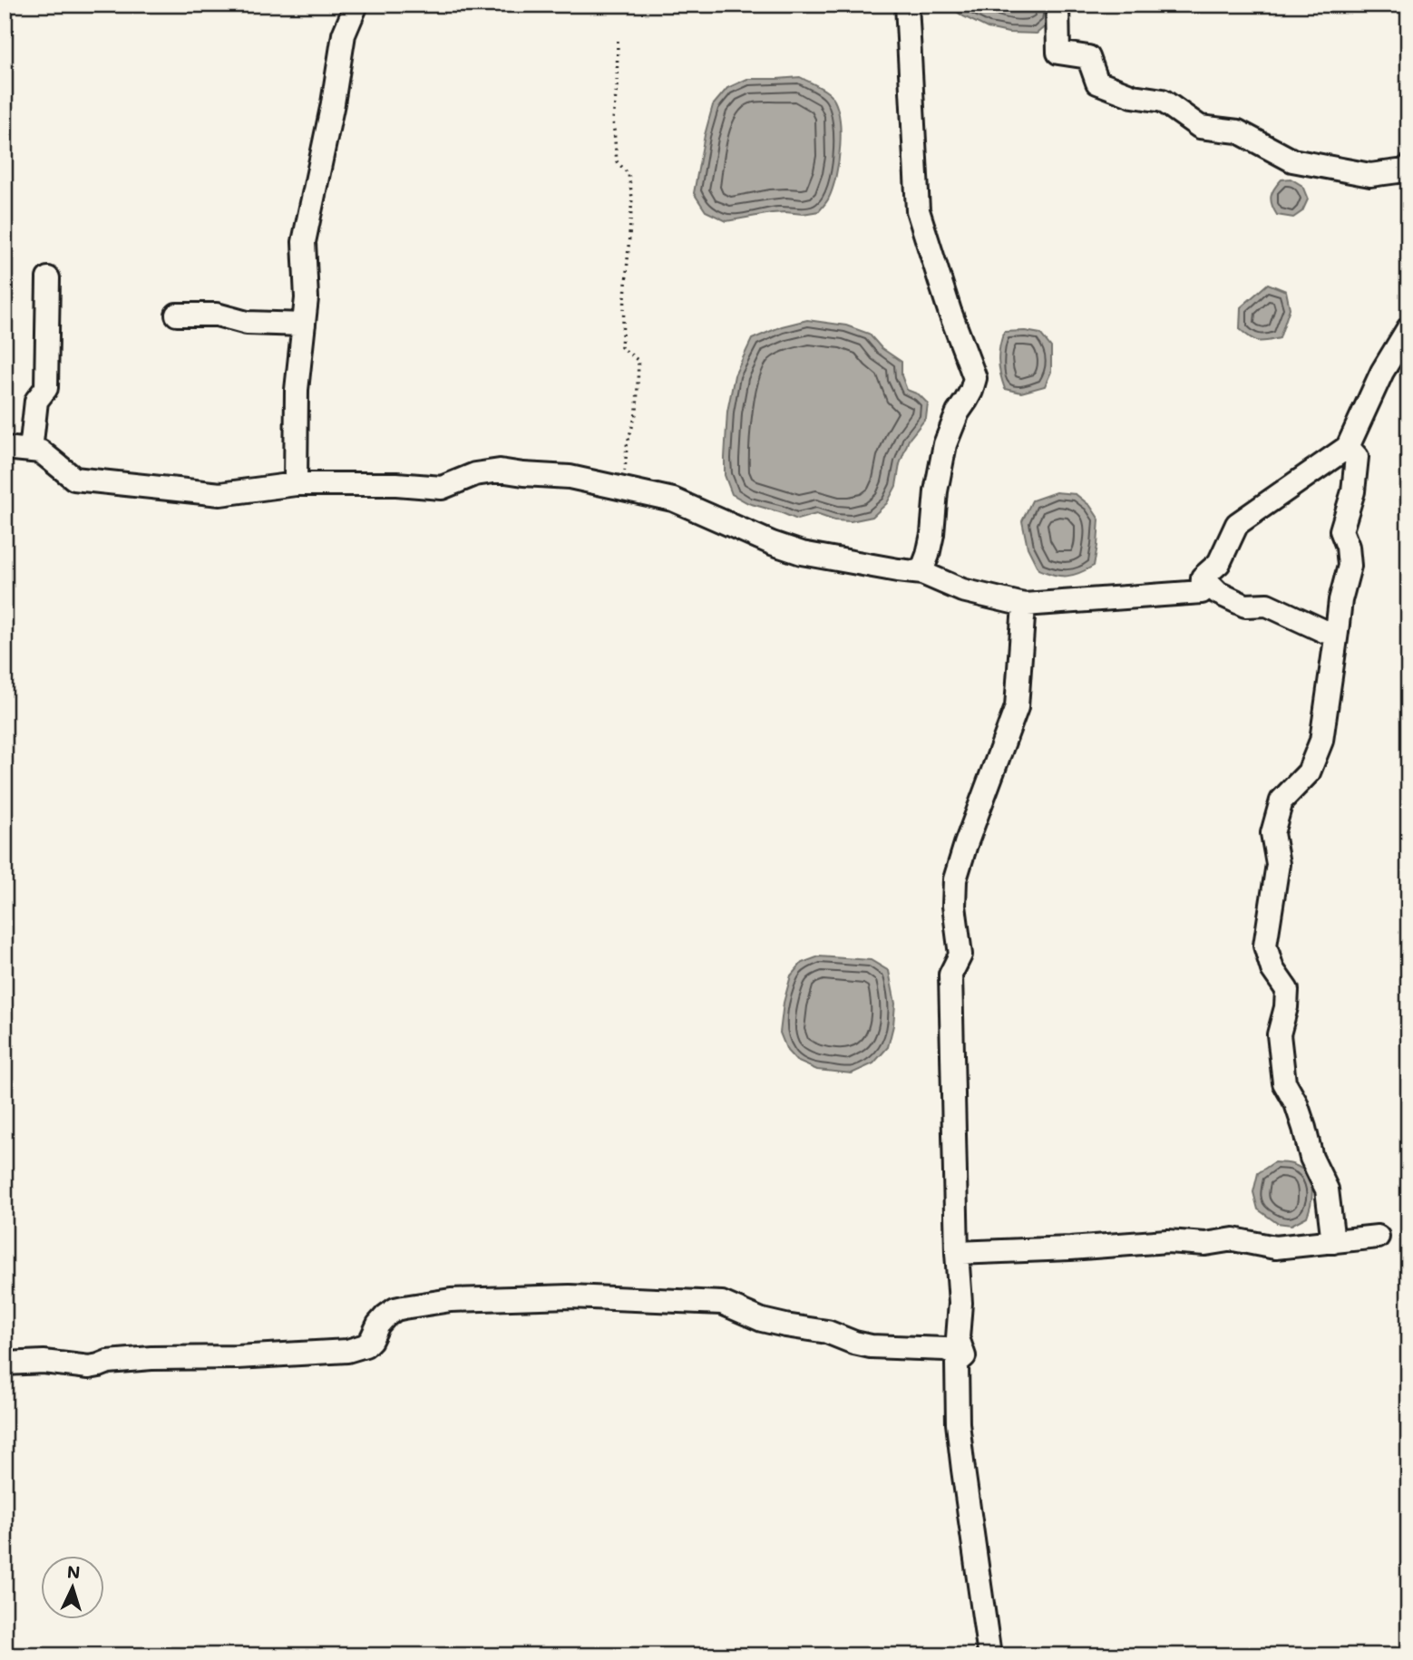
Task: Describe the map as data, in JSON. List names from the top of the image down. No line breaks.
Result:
{"north":"top"}
